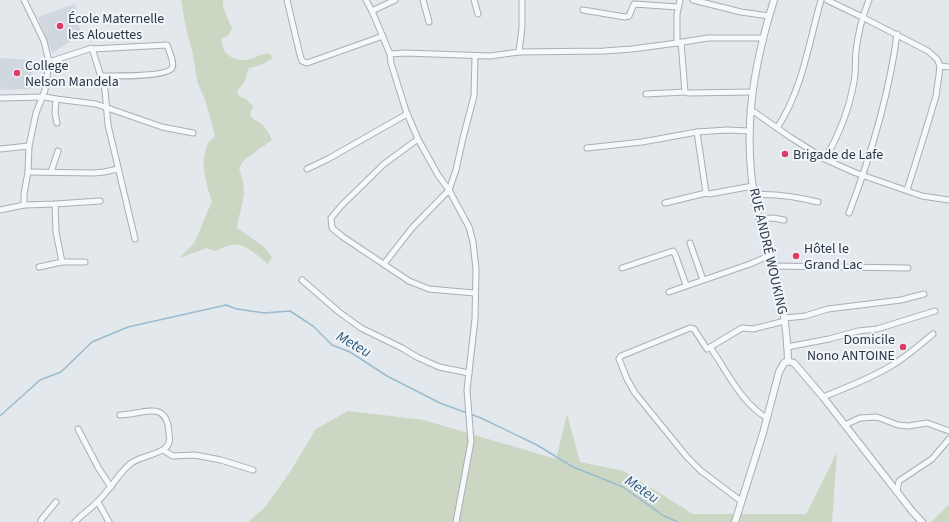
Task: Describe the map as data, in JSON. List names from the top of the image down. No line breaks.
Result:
{"streets":{"street":["RUE ANDRÉ WOUKING"]},"water":["Meteu"],"places":["École Maternelle les Alouettes","College Nelson Mandela","Brigade de Lafe","Hôtel le Grand Lac","Domicile Nono ANTOINE"]}
